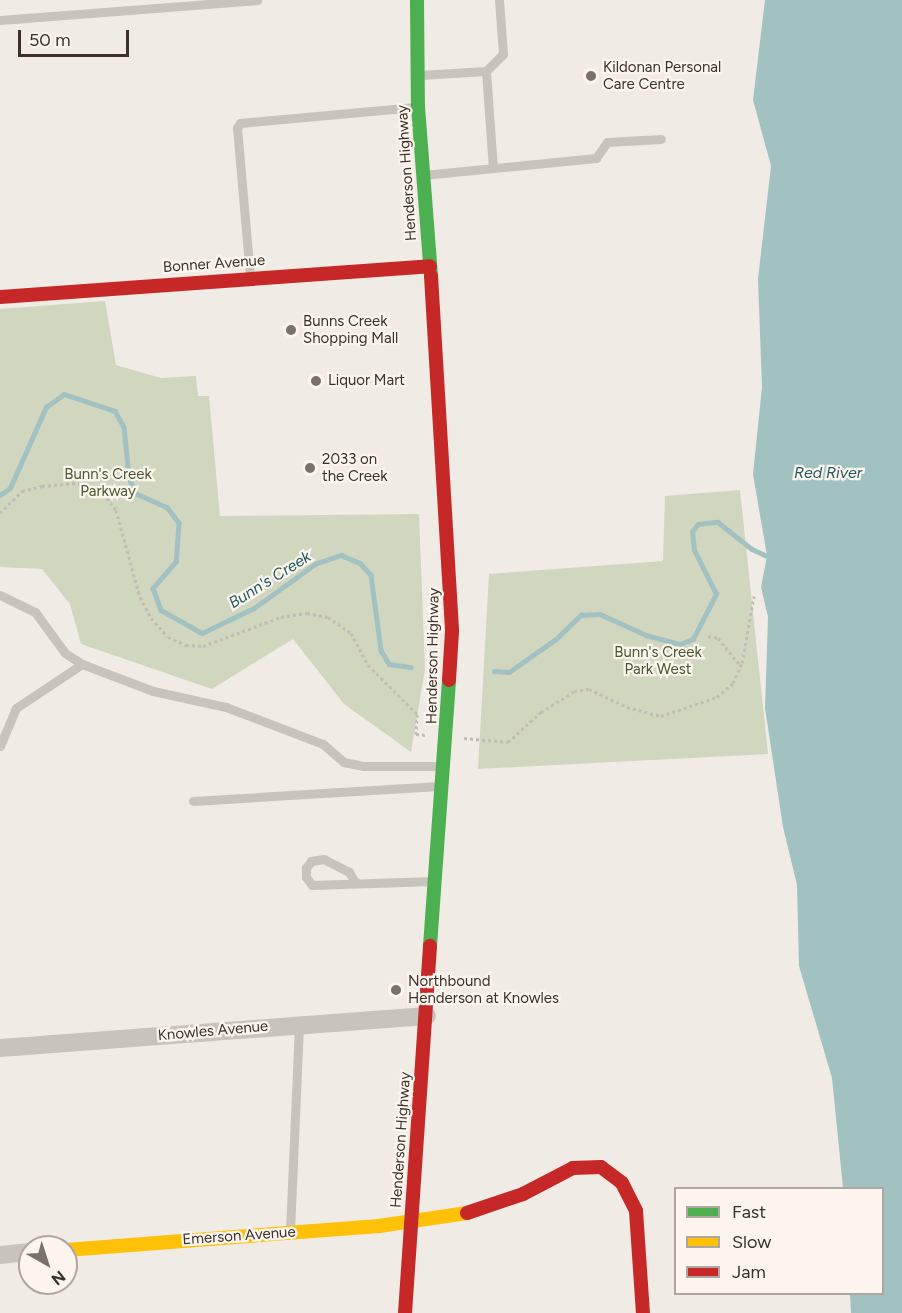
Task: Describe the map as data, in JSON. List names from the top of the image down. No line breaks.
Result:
{"streets":{"main road":["Henderson Highway","Bonner Avenue","Emerson Avenue"],"street":["Knowles Avenue"]},"crossings":[["Henderson Highway","Bonner Avenue"],["Henderson Highway","Knowles Avenue"],["Henderson Highway","Emerson Avenue"]],"water":["Red River","Bunn's Creek"],"parks":["Bunn's Creek Parkway","Bunn's Creek Park West"],"places":["Kildonan Personal Care Centre","Bunns Creek Shopping Mall","Liquor Mart","2033 on the Creek","Northbound Henderson at Knowles"],"legend":["Fast","Slow","Jam"],"scale_bar":"50 m","north":"bottom right"}
